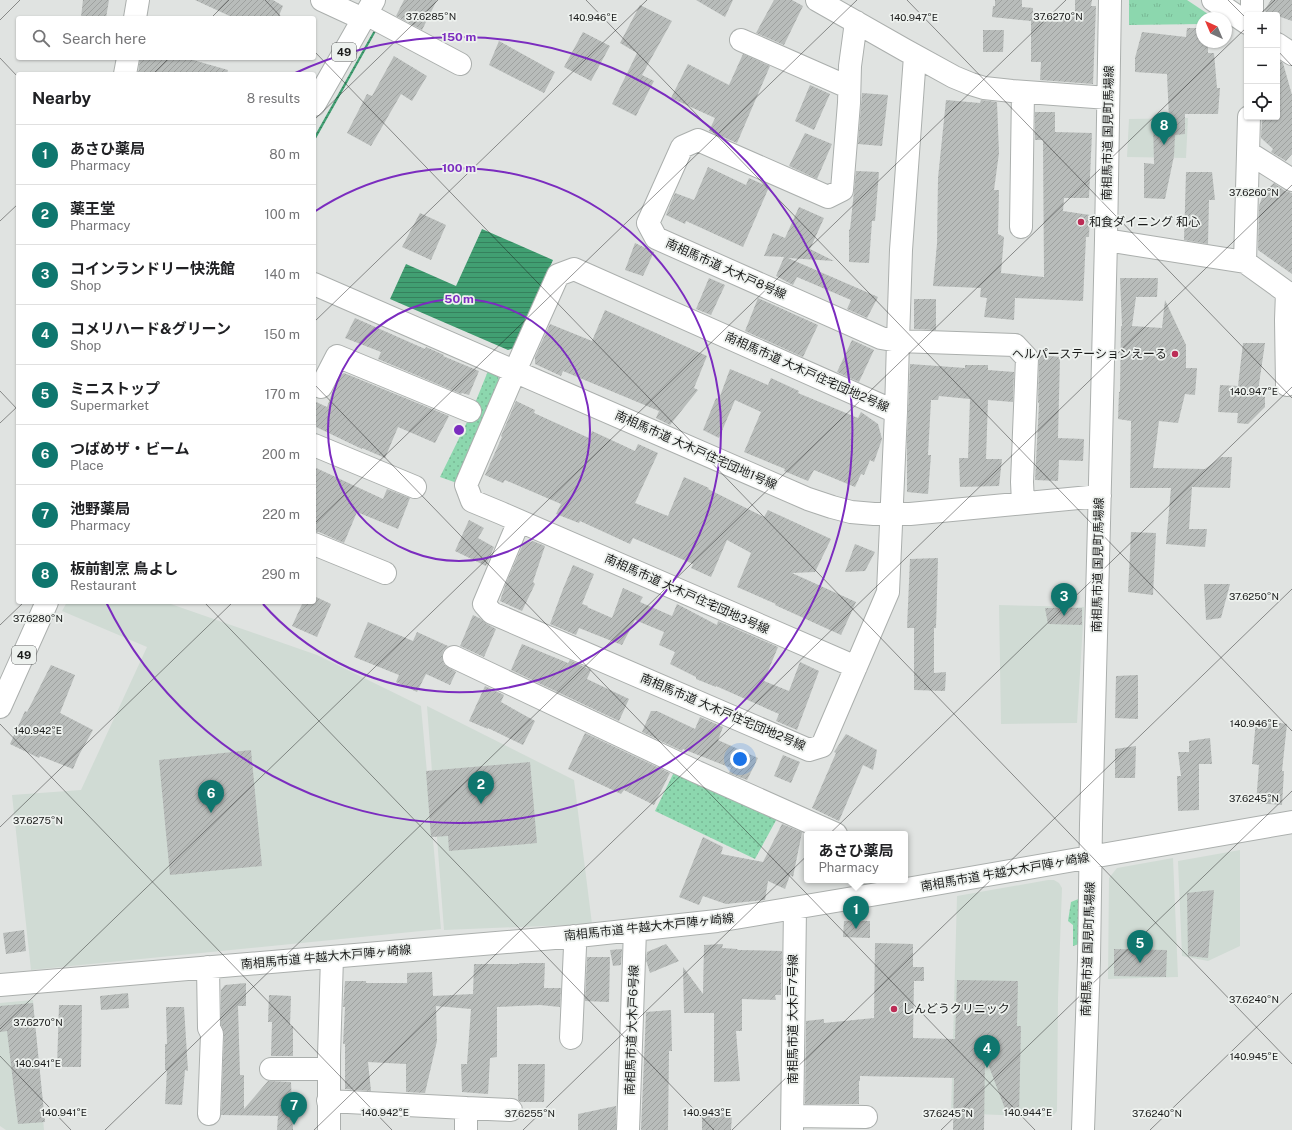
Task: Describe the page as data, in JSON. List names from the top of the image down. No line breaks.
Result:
{"streets":{"street":["49","南相馬市道 国見町馬場線","南相馬市道 大木戸8号線","南相馬市道 大木戸住宅団地2号線","南相馬市道 大木戸住宅団地1号線","南相馬市道 大木戸住宅団地3号線","南相馬市道 牛越大木戸陣ヶ崎線","南相馬市道 大木戸7号線","南相馬市道 大木戸6号線"]},"crossings":[["南相馬市道 国見町馬場線","南相馬市道 大木戸住宅団地1号線"],["南相馬市道 国見町馬場線","南相馬市道 牛越大木戸陣ヶ崎線"],["南相馬市道 大木戸住宅団地2号線","南相馬市道 大木戸住宅団地1号線"],["南相馬市道 大木戸住宅団地2号線","南相馬市道 大木戸住宅団地3号線"],["南相馬市道 牛越大木戸陣ヶ崎線","南相馬市道 大木戸7号線"],["南相馬市道 牛越大木戸陣ヶ崎線","南相馬市道 大木戸6号線"]],"places":["和食ダイニング 和心","ヘルパーステーションえーる","しんどうクリニック"],"north":"top left","page":{"map_buttons":["+","−"],"search":"Search here","heading":["Nearby","8 results"],"pins":["8","3","2","6","1","5","4","7"],"list":[{"mark":"1","name":"あさひ薬局","note":"Pharmacy","value":"80 m"},{"mark":"2","name":"薬王堂","note":"Pharmacy","value":"100 m"},{"mark":"3","name":"コインランドリー快洗館","note":"Shop","value":"140 m"},{"mark":"4","name":"コメリハード&グリーン","note":"Shop","value":"150 m"},{"mark":"5","name":"ミニストップ","note":"Supermarket","value":"170 m"},{"mark":"6","name":"つばめザ・ビーム","note":"Place","value":"200 m"},{"mark":"7","name":"池野薬局","note":"Pharmacy","value":"220 m"},{"mark":"8","name":"板前割烹 鳥よし","note":"Restaurant","value":"290 m"}],"popup":["あさひ薬局","Pharmacy"]},"coordinates":["37.6285°N","37.6270°N","140.946°E","140.947°E","37.6260°N","37.6250°N","37.6280°N","140.942°E","37.6245°N","37.6275°N","37.6240°N","140.945°E","140.941°E","140.943°E","140.944°E","37.6255°N"],"rings":["150 m","100 m","50 m"]}
